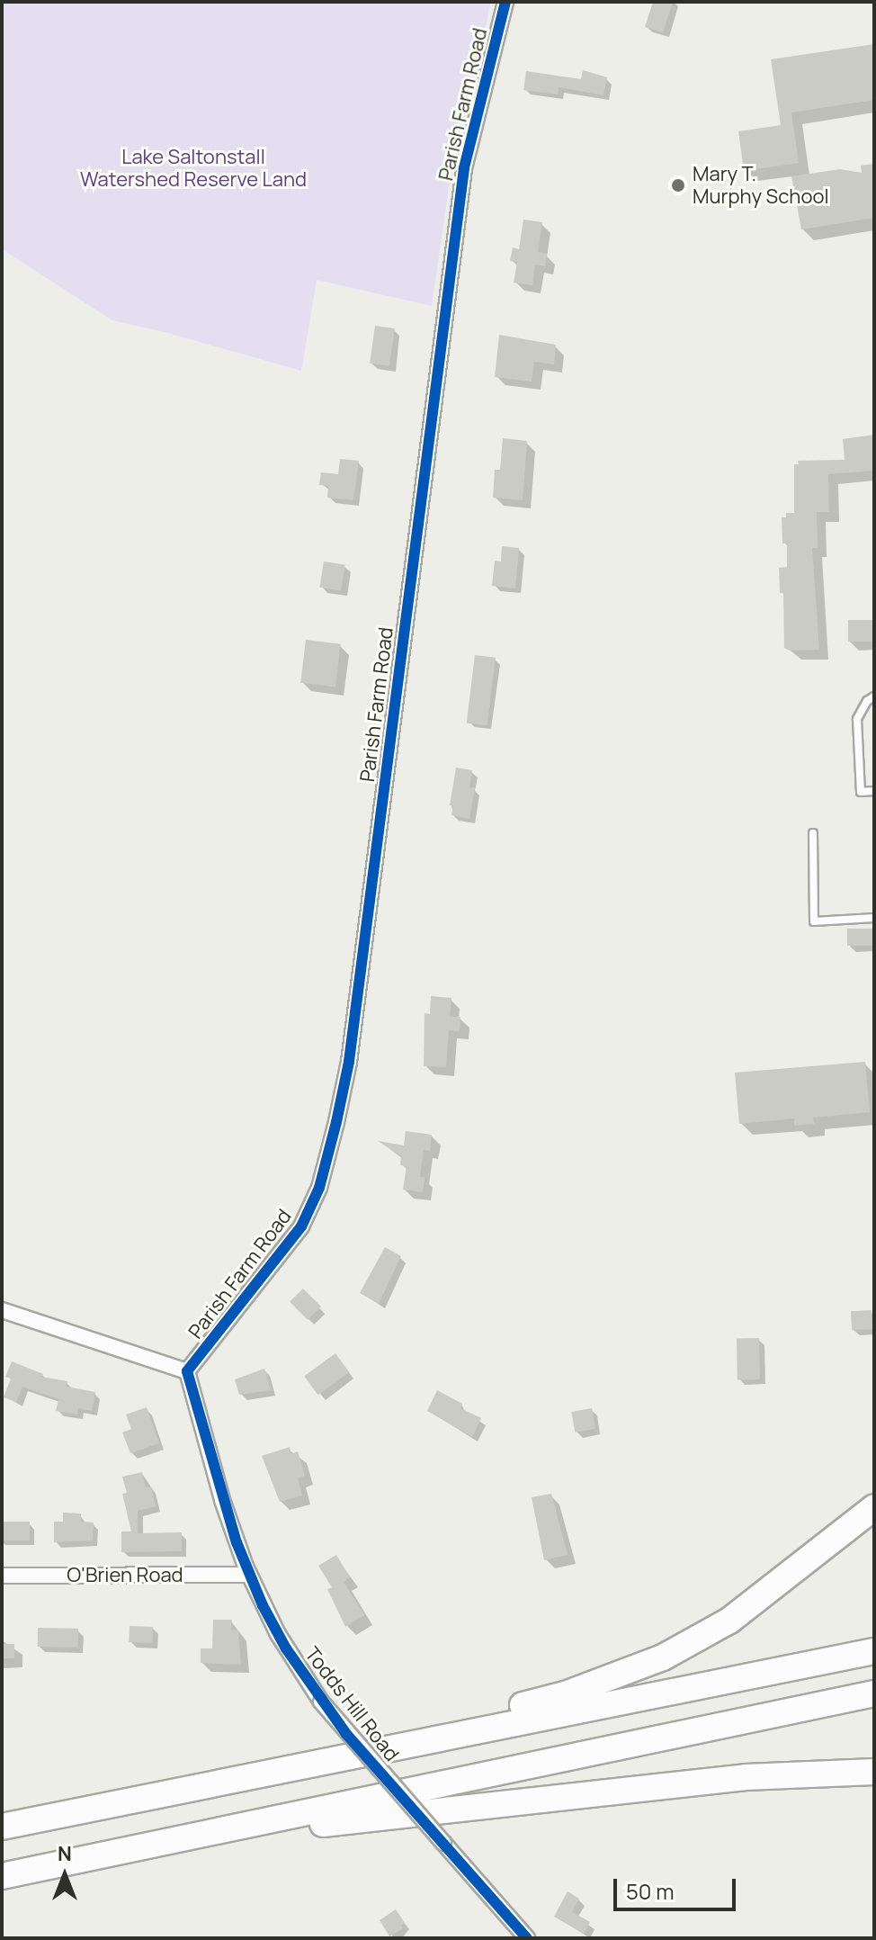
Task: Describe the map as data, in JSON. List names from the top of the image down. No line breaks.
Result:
{"streets":{"street":["Parish Farm Road","O'Brien Road","Todds Hill Road"]},"crossings":[["Parish Farm Road","Todds Hill Road"],["O'Brien Road","Todds Hill Road"]],"parks":["Lake Saltonstall Watershed Reserve Land"],"places":["Mary T. Murphy School"],"scale_bar":"50 m","north":"top"}
